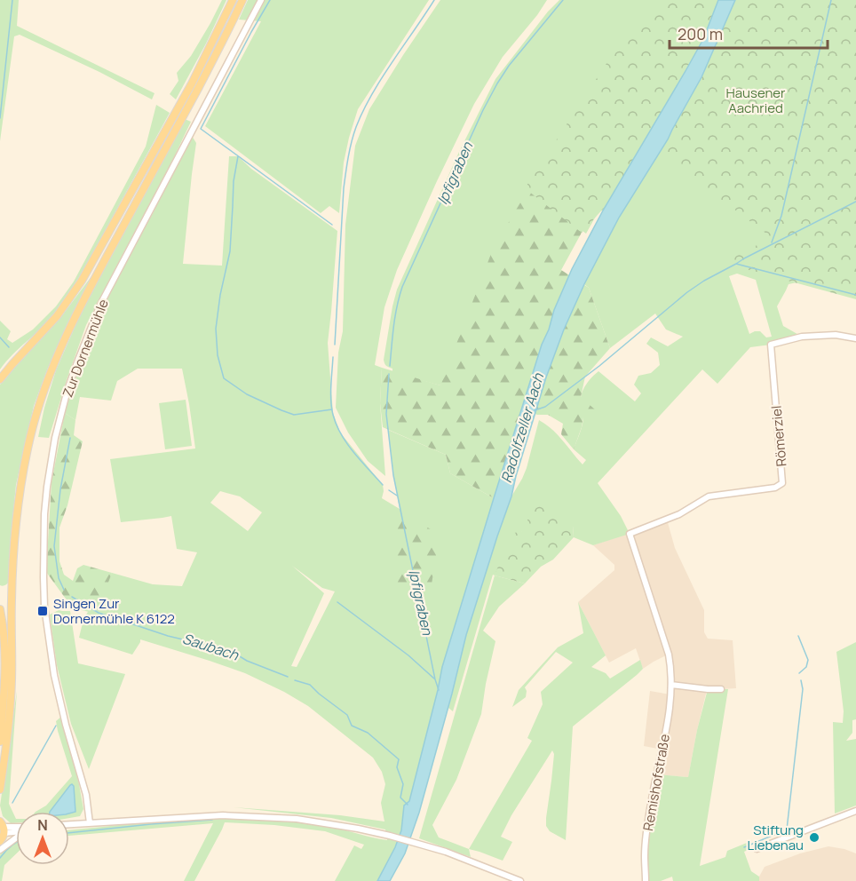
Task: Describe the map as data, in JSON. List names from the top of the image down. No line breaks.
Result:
{"streets":{"street":["Zur Dornermühle","Römerziel","Remishofstraße"]},"crossings":[["Römerziel","Remishofstraße"]],"water":["Ipfigraben","Radolfzeller Aach","Saubach"],"parks":["Hausener Aachried"],"places":{"transit":["Singen Zur Dornermühle K 6122"],"other":["Stiftung Liebenau"]},"scale_bar":"200 m","north":"top"}
